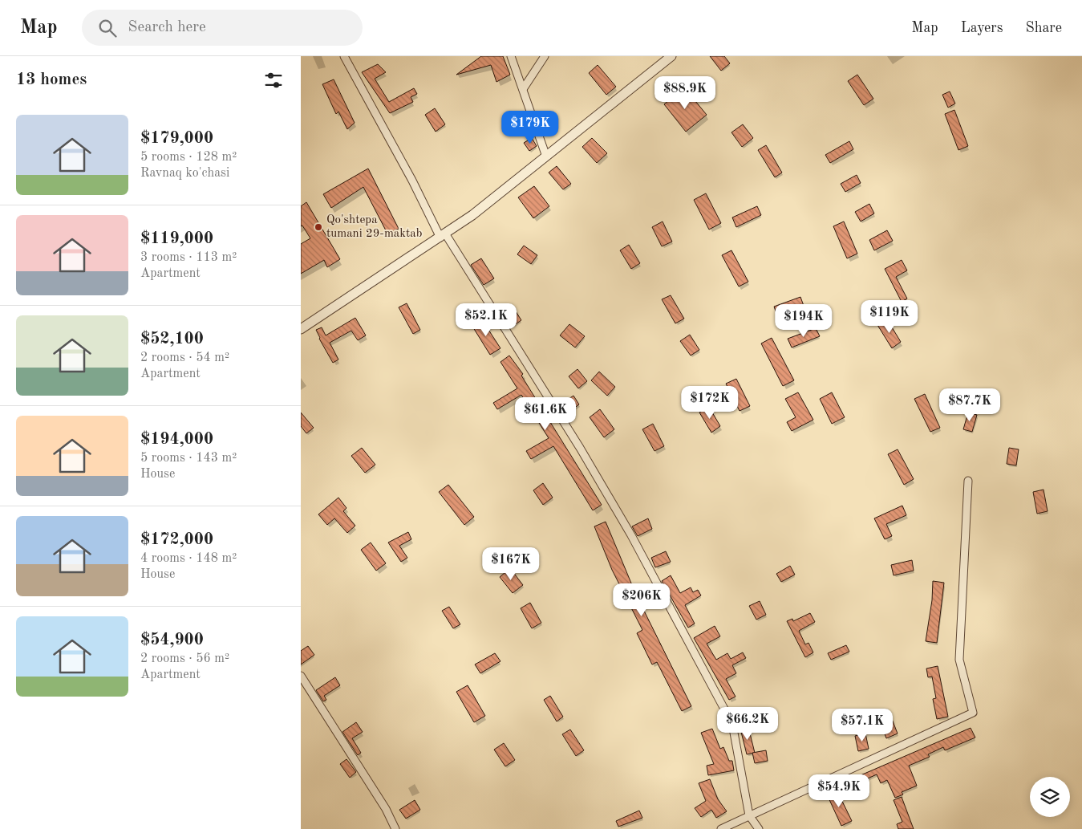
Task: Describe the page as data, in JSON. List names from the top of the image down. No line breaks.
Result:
{"places":["Qo'shtepa tumani 29-maktab"],"page":{"header":"Map","search":"Search here","nav":["Map","Layers","Share"],"heading":"13 homes","price":["$88.9K","$179K","$119K","$52.1K","$194K","$172K","$87.7K","$61.6K","$167K","$206K","$66.2K","$57.1K","$54.9K"],"list":[{"name":"$179,000","note":"5 rooms · 128 m² · Ravnaq ko'chasi"},{"name":"$119,000","note":"3 rooms · 113 m² · Apartment"},{"name":"$52,100","note":"2 rooms · 54 m² · Apartment"},{"name":"$194,000","note":"5 rooms · 143 m² · House"},{"name":"$172,000","note":"4 rooms · 148 m² · House"},{"name":"$54,900","note":"2 rooms · 56 m² · Apartment"}]}}
